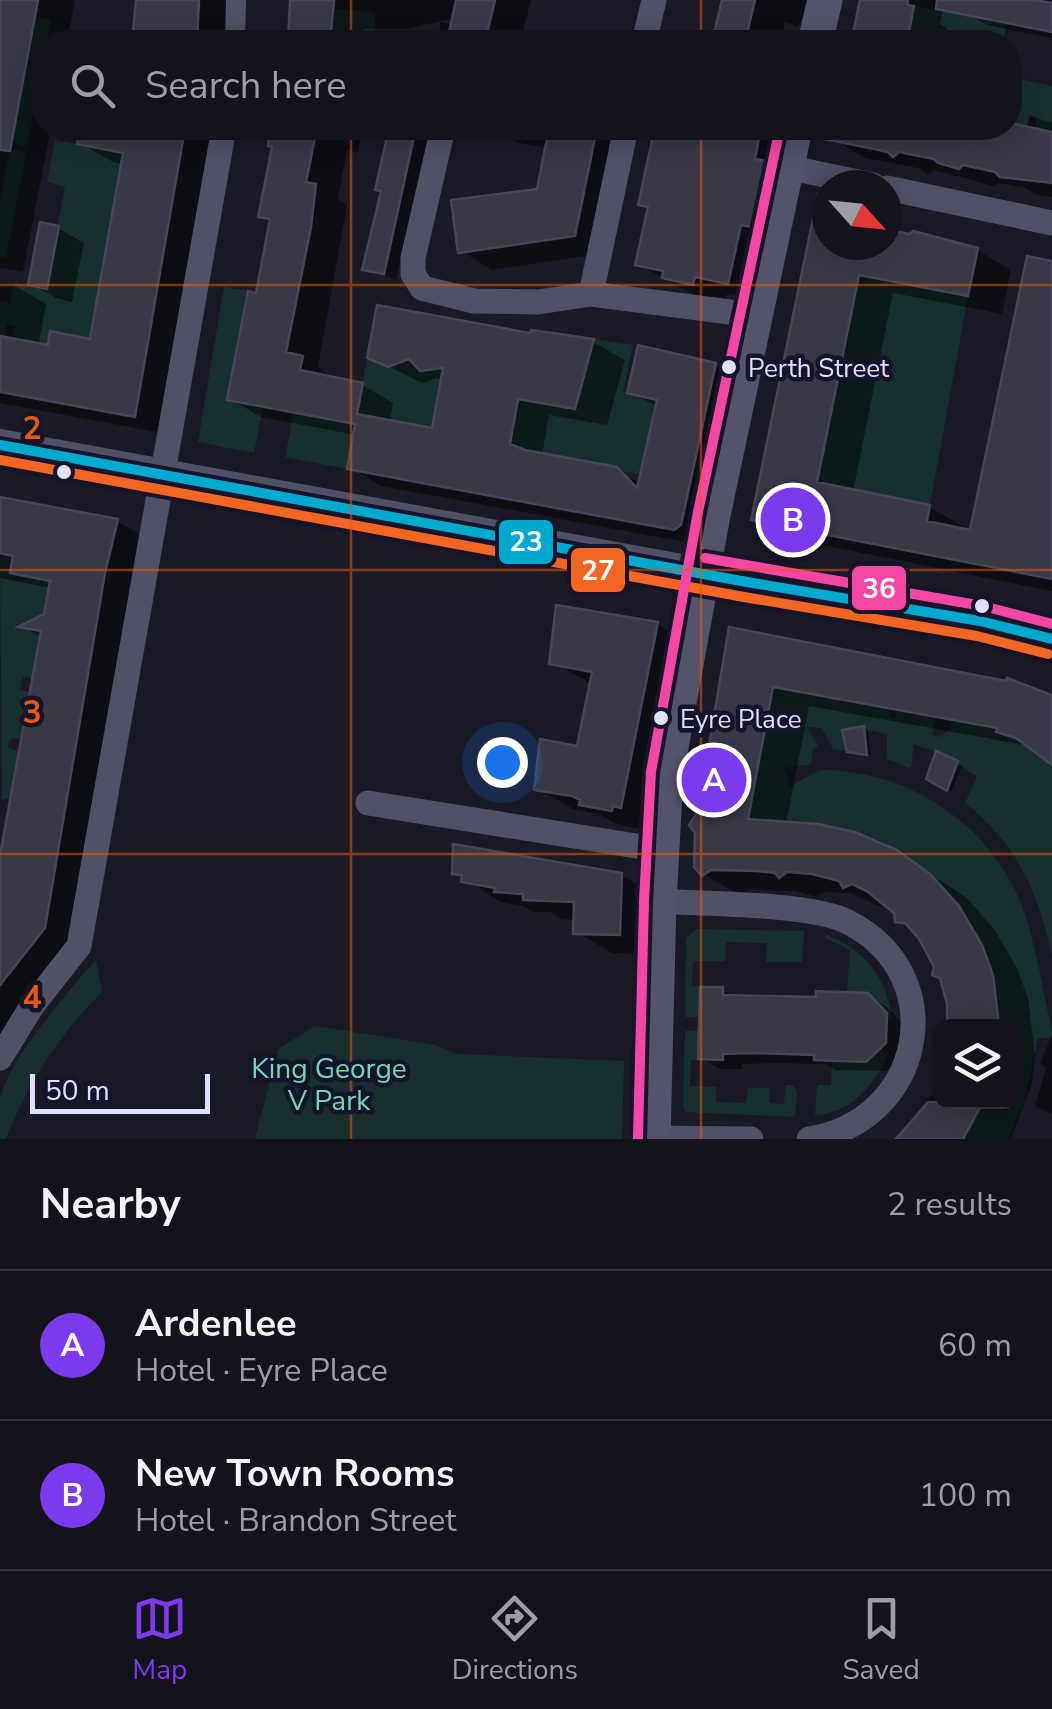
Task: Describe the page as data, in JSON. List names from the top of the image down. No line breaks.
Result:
{"parks":["King George V Park"],"places":["Perth Street","Eyre Place"],"lines":["transit line 36","transit line 23","transit line 27"],"scale_bar":"50 m","north":"bottom right","page":{"search":"Search here","pins":["B","A"],"scale":"50 m","heading":["Nearby","2 results"],"list":[{"mark":"A","name":"Ardenlee","note":"Hotel · Eyre Place","value":"60 m"},{"mark":"B","name":"New Town Rooms","note":"Hotel · Brandon Street","value":"100 m"}],"nav":["Map","Directions","Saved"]},"grid":{"rows":["2","3","4"]}}
